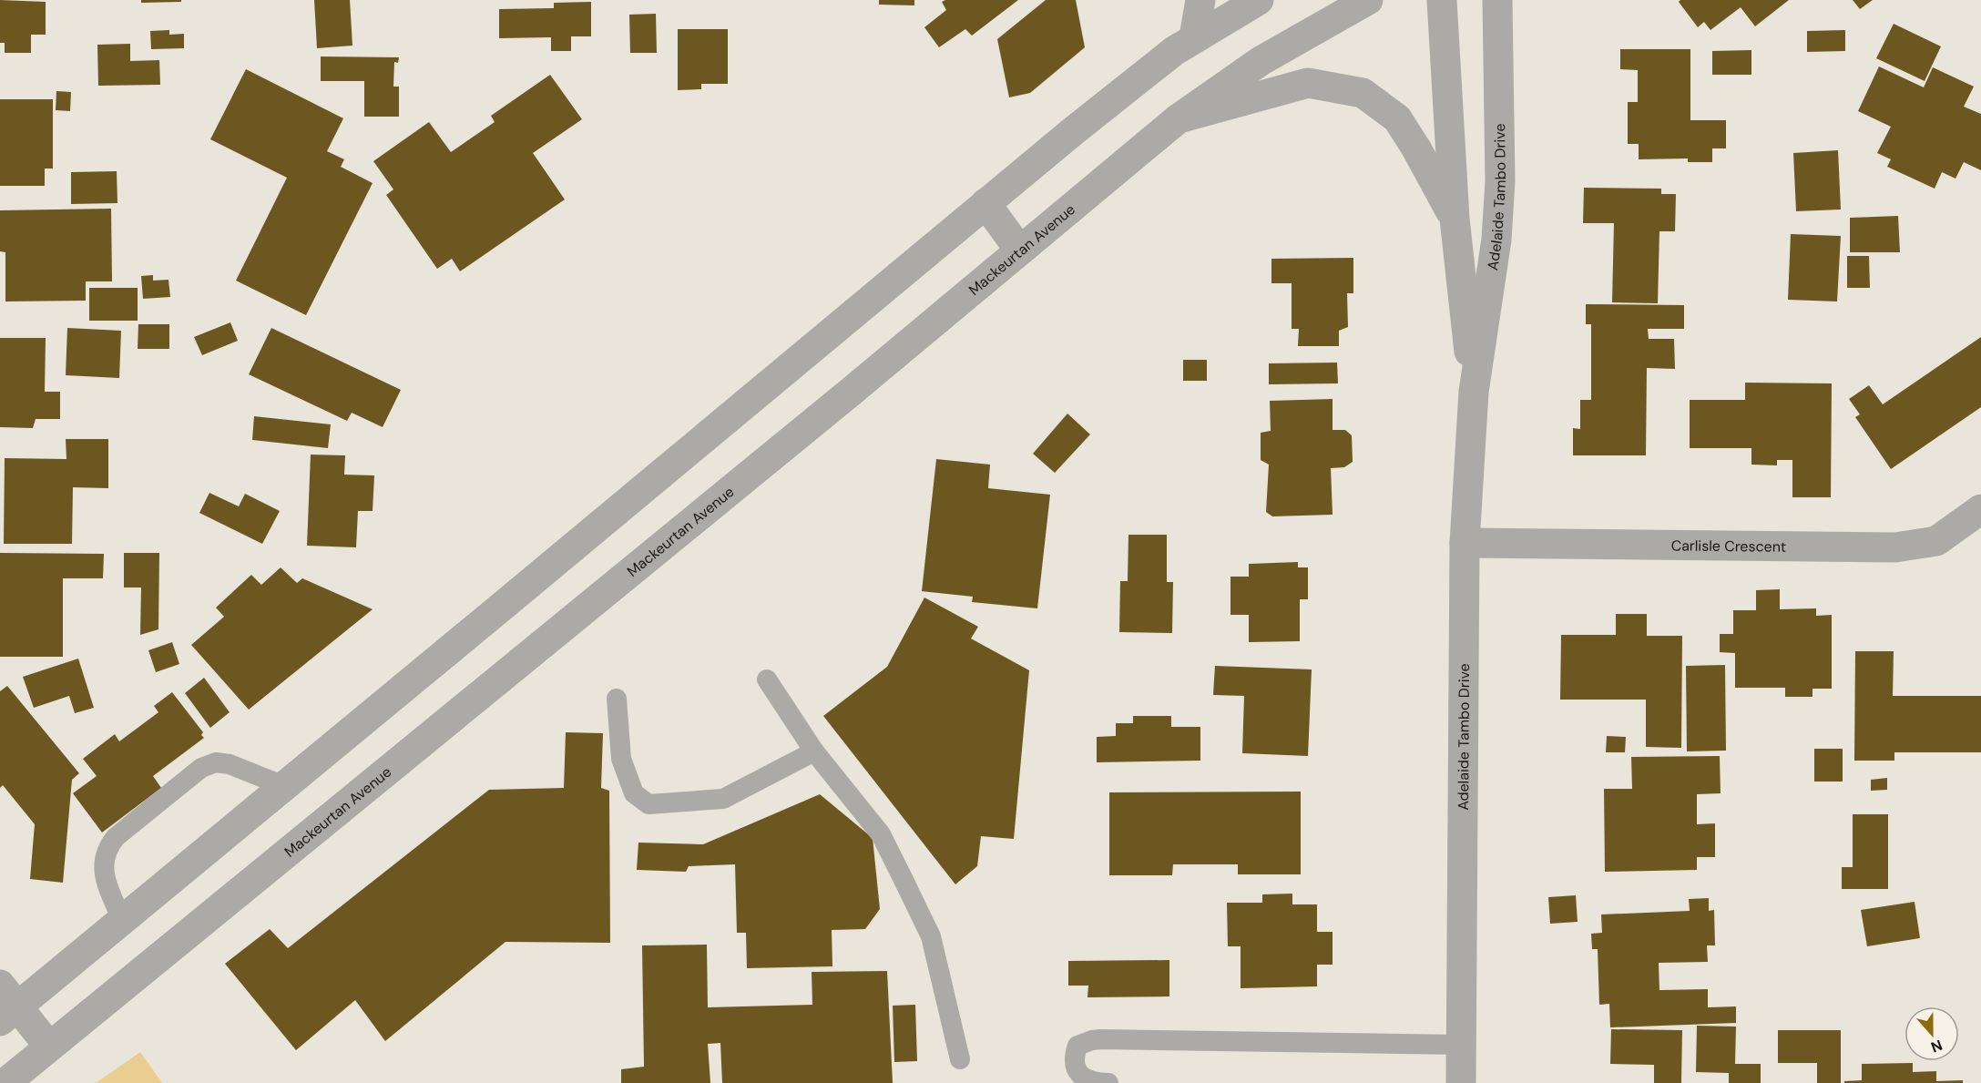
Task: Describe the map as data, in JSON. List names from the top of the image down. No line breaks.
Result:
{"streets":{"street":["Adelaide Tambo Drive","Mackeurtan Avenue","Carlisle Crescent"]},"crossings":[["Adelaide Tambo Drive","Carlisle Crescent"]],"north":"bottom"}
